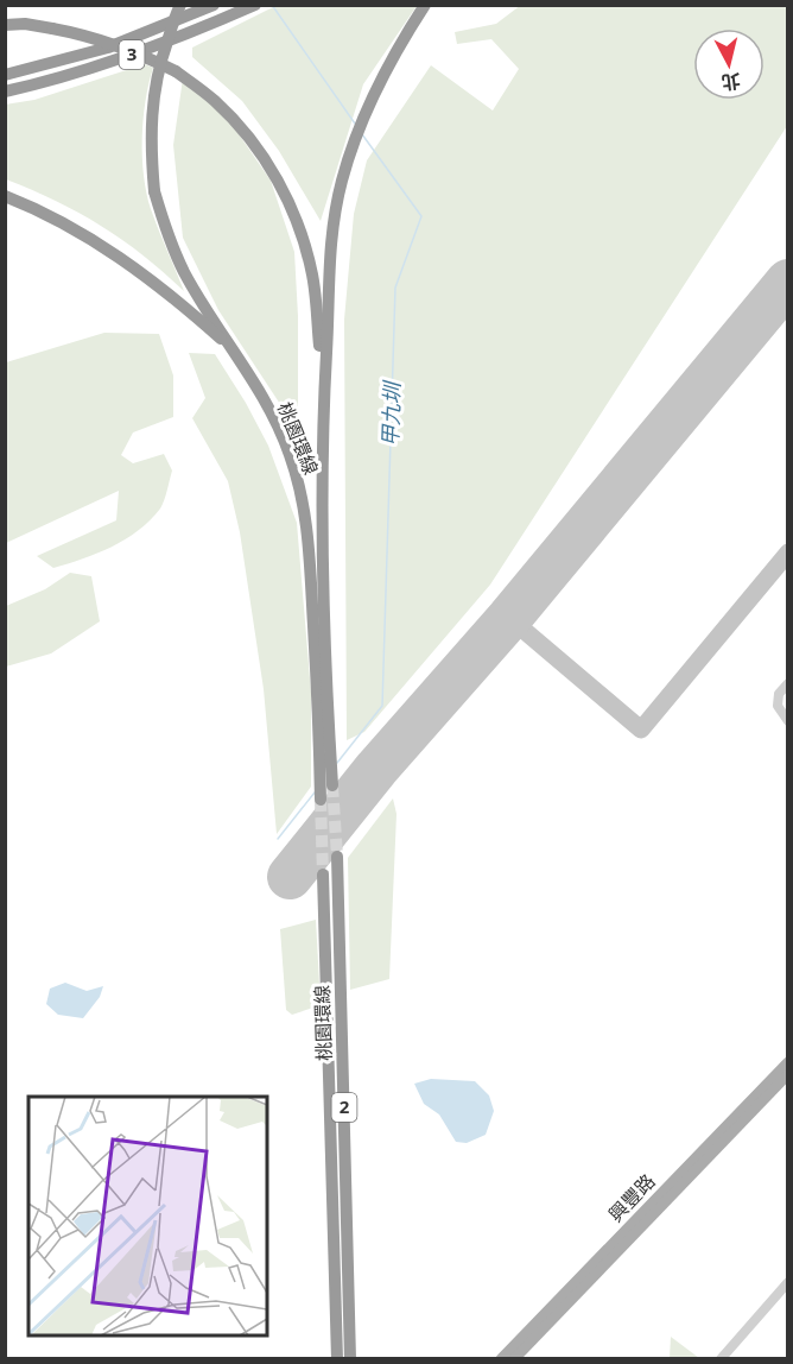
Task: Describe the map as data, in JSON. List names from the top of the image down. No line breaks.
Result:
{"streets":{"highway":["3","桃園環線","2"],"main road":["興豐路"]},"water":["甲九圳"],"north":"bottom"}
